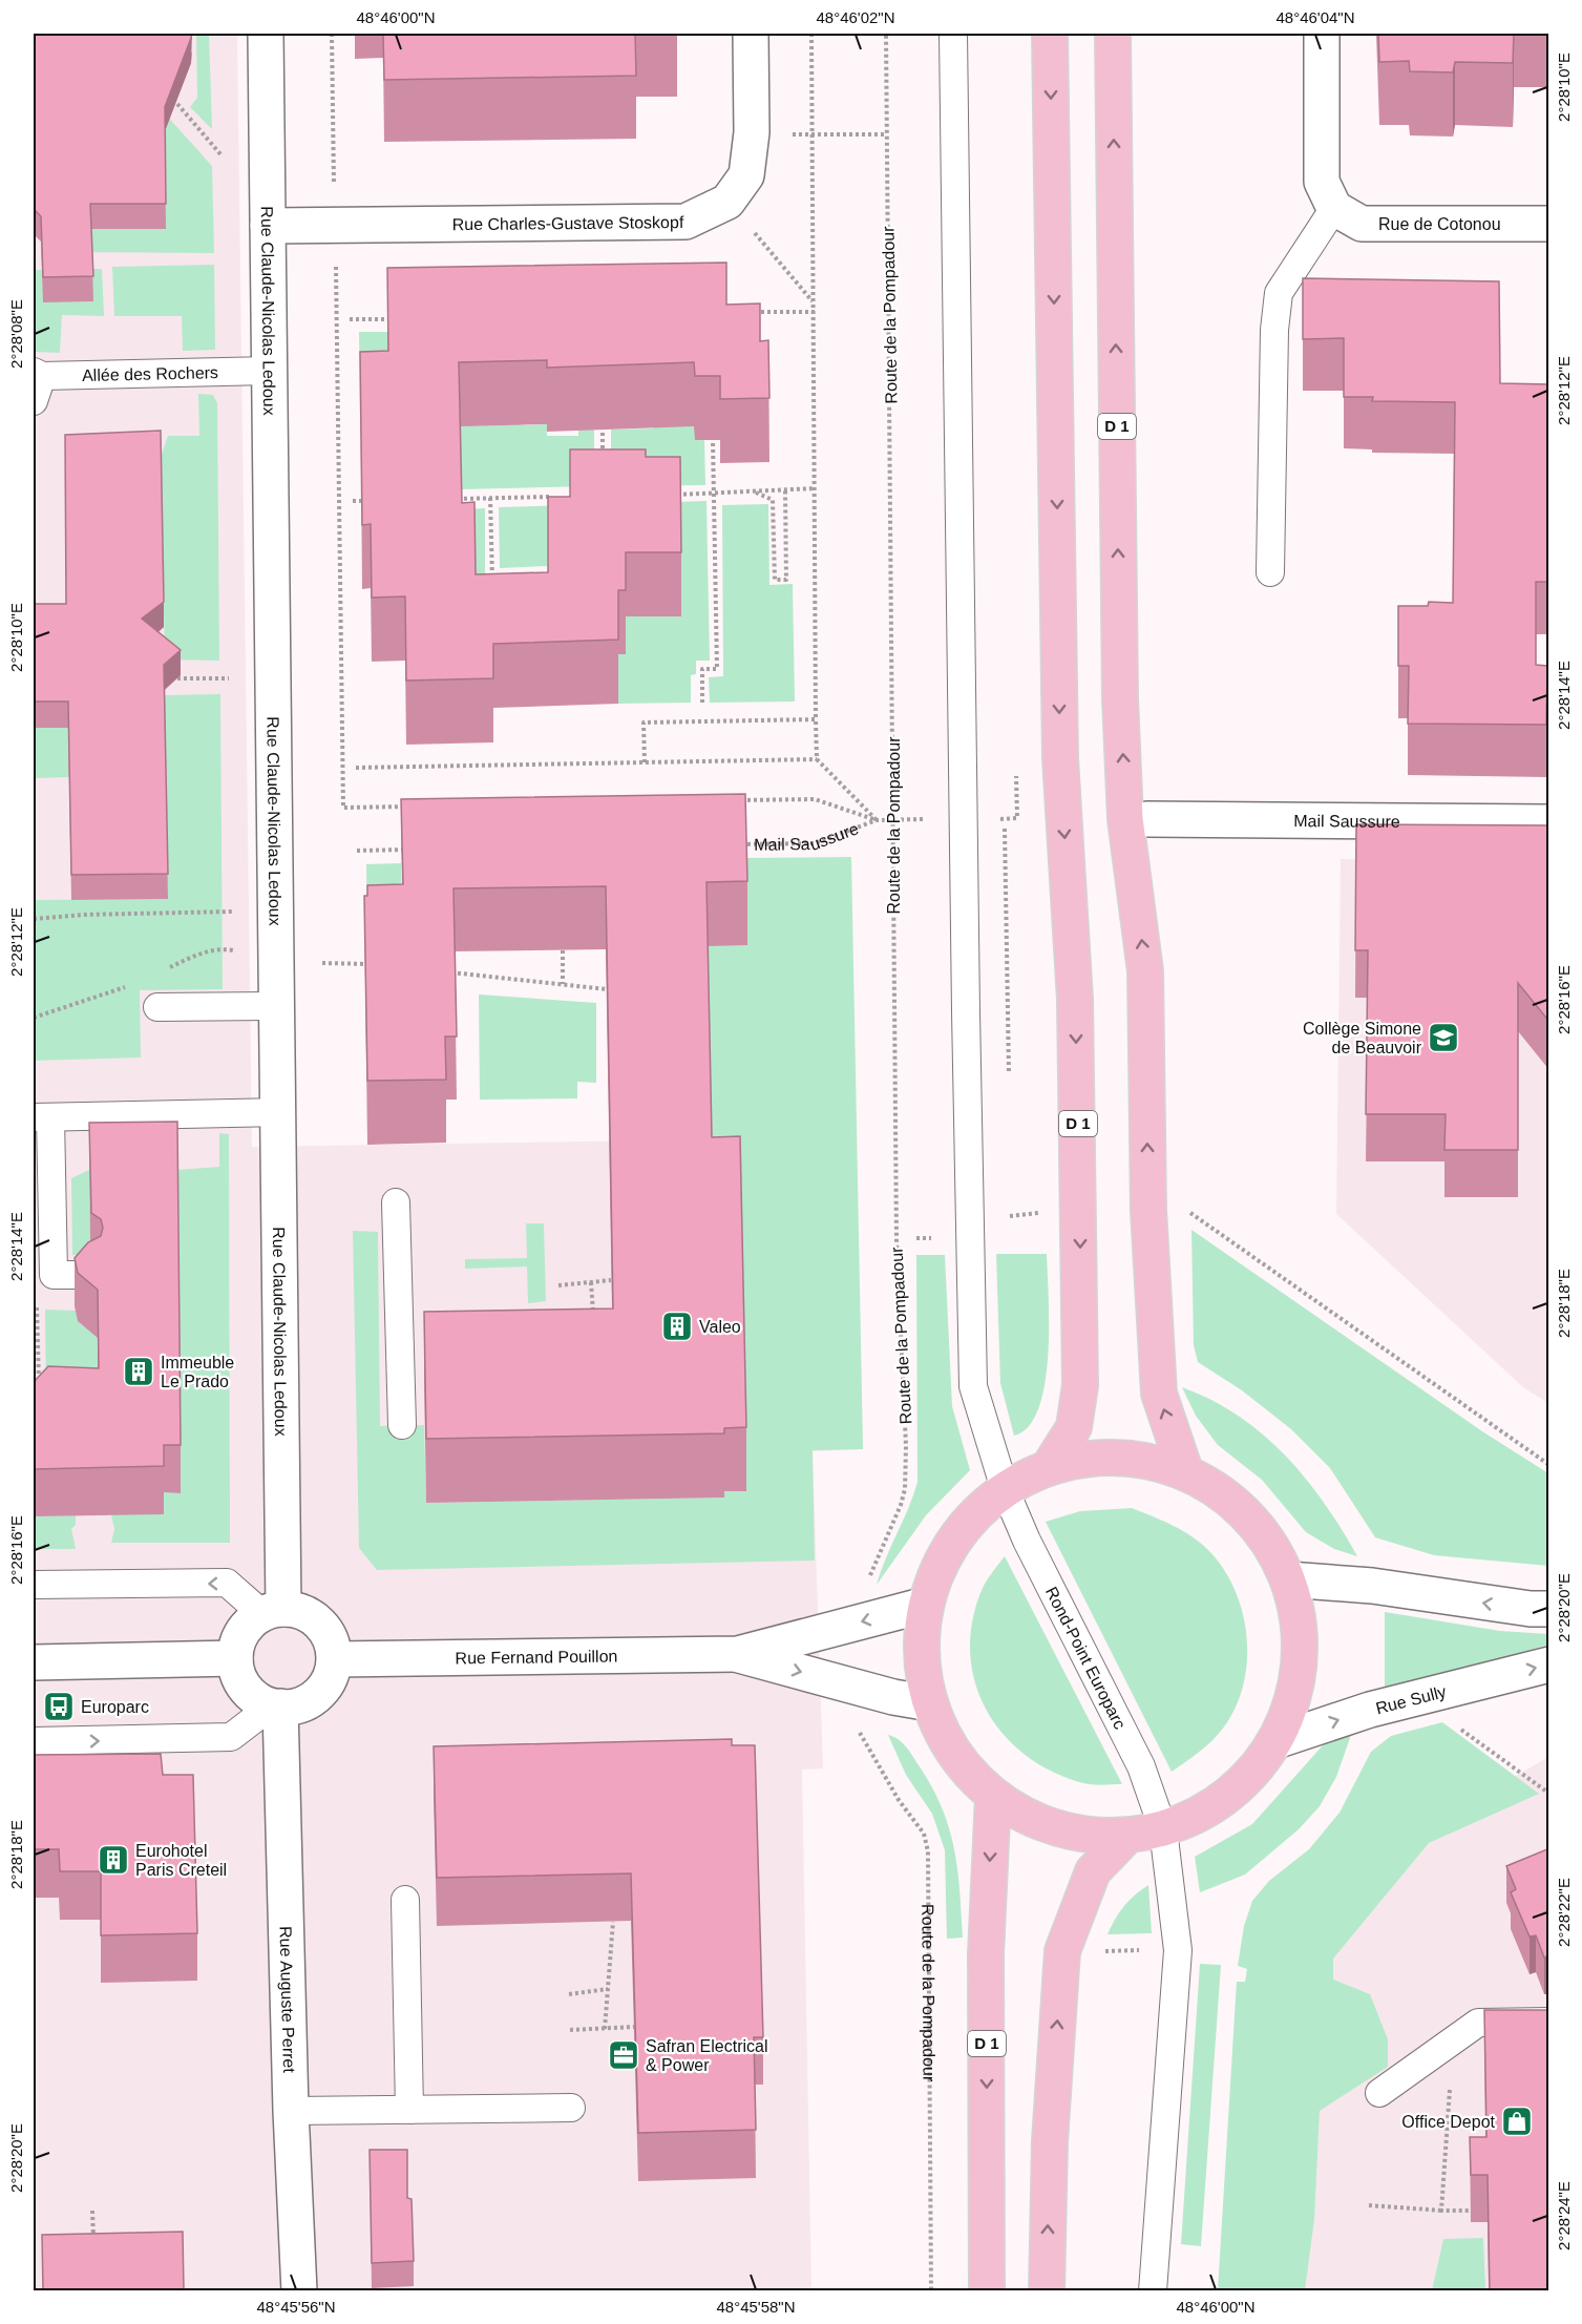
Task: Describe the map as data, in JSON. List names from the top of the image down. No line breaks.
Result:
{"streets":{"main road":["D 1"],"street":["Rue Charles-Gustave Stoskopf","Rue de Cotonou","Rue Claude-Nicolas Ledoux","Mail Saussure","Rue Fernand Pouillon","Rue Sully","Rue Auguste Perret"],"lane":["Allée des Rochers","Rond-Point Europarc"],"path":["Route de la Pompadour"]},"crossings":[["Rue Charles-Gustave Stoskopf","Rue Claude-Nicolas Ledoux"],["Rue Claude-Nicolas Ledoux","Allée des Rochers"],["Rue Claude-Nicolas Ledoux","Rue Fernand Pouillon"],["Rue Claude-Nicolas Ledoux","Rue Auguste Perret"],["Route de la Pompadour","Mail Saussure"],["Rue Fernand Pouillon","Rue Auguste Perret"]],"places":{"school or university":["Collège Simone de Beauvoir"],"building":["Valeo","Immeuble Le Prado","Eurohotel Paris Creteil"],"bus stop":["Europarc"],"office":["Safran Electrical & Power"],"shop":["Office Depot"]},"coordinates":["48°46'00\"N","48°46'02\"N","48°46'04\"N","2°28'10\"E","2°28'08\"E","2°28'12\"E","2°28'14\"E","2°28'16\"E","2°28'18\"E","2°28'20\"E","2°28'22\"E","2°28'24\"E","48°45'56\"N","48°45'58\"N"]}
